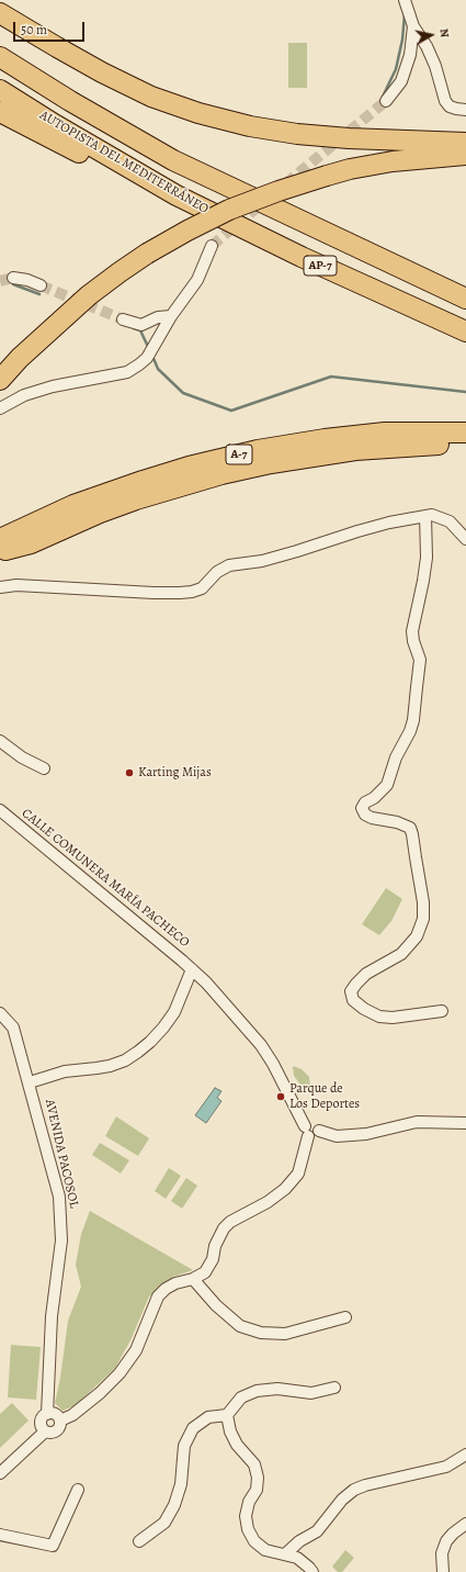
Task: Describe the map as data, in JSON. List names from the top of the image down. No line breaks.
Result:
{"streets":{"highway":["AUTOPISTA DEL MEDITERRÁNEO","AP-7","A-7"],"street":["CALLE COMUNERA MARÍA PACHECO","AVENIDA PACOSOL"]},"places":["Karting Mijas","Parque de Los Deportes"],"scale_bar":"50 m","north":"right"}
